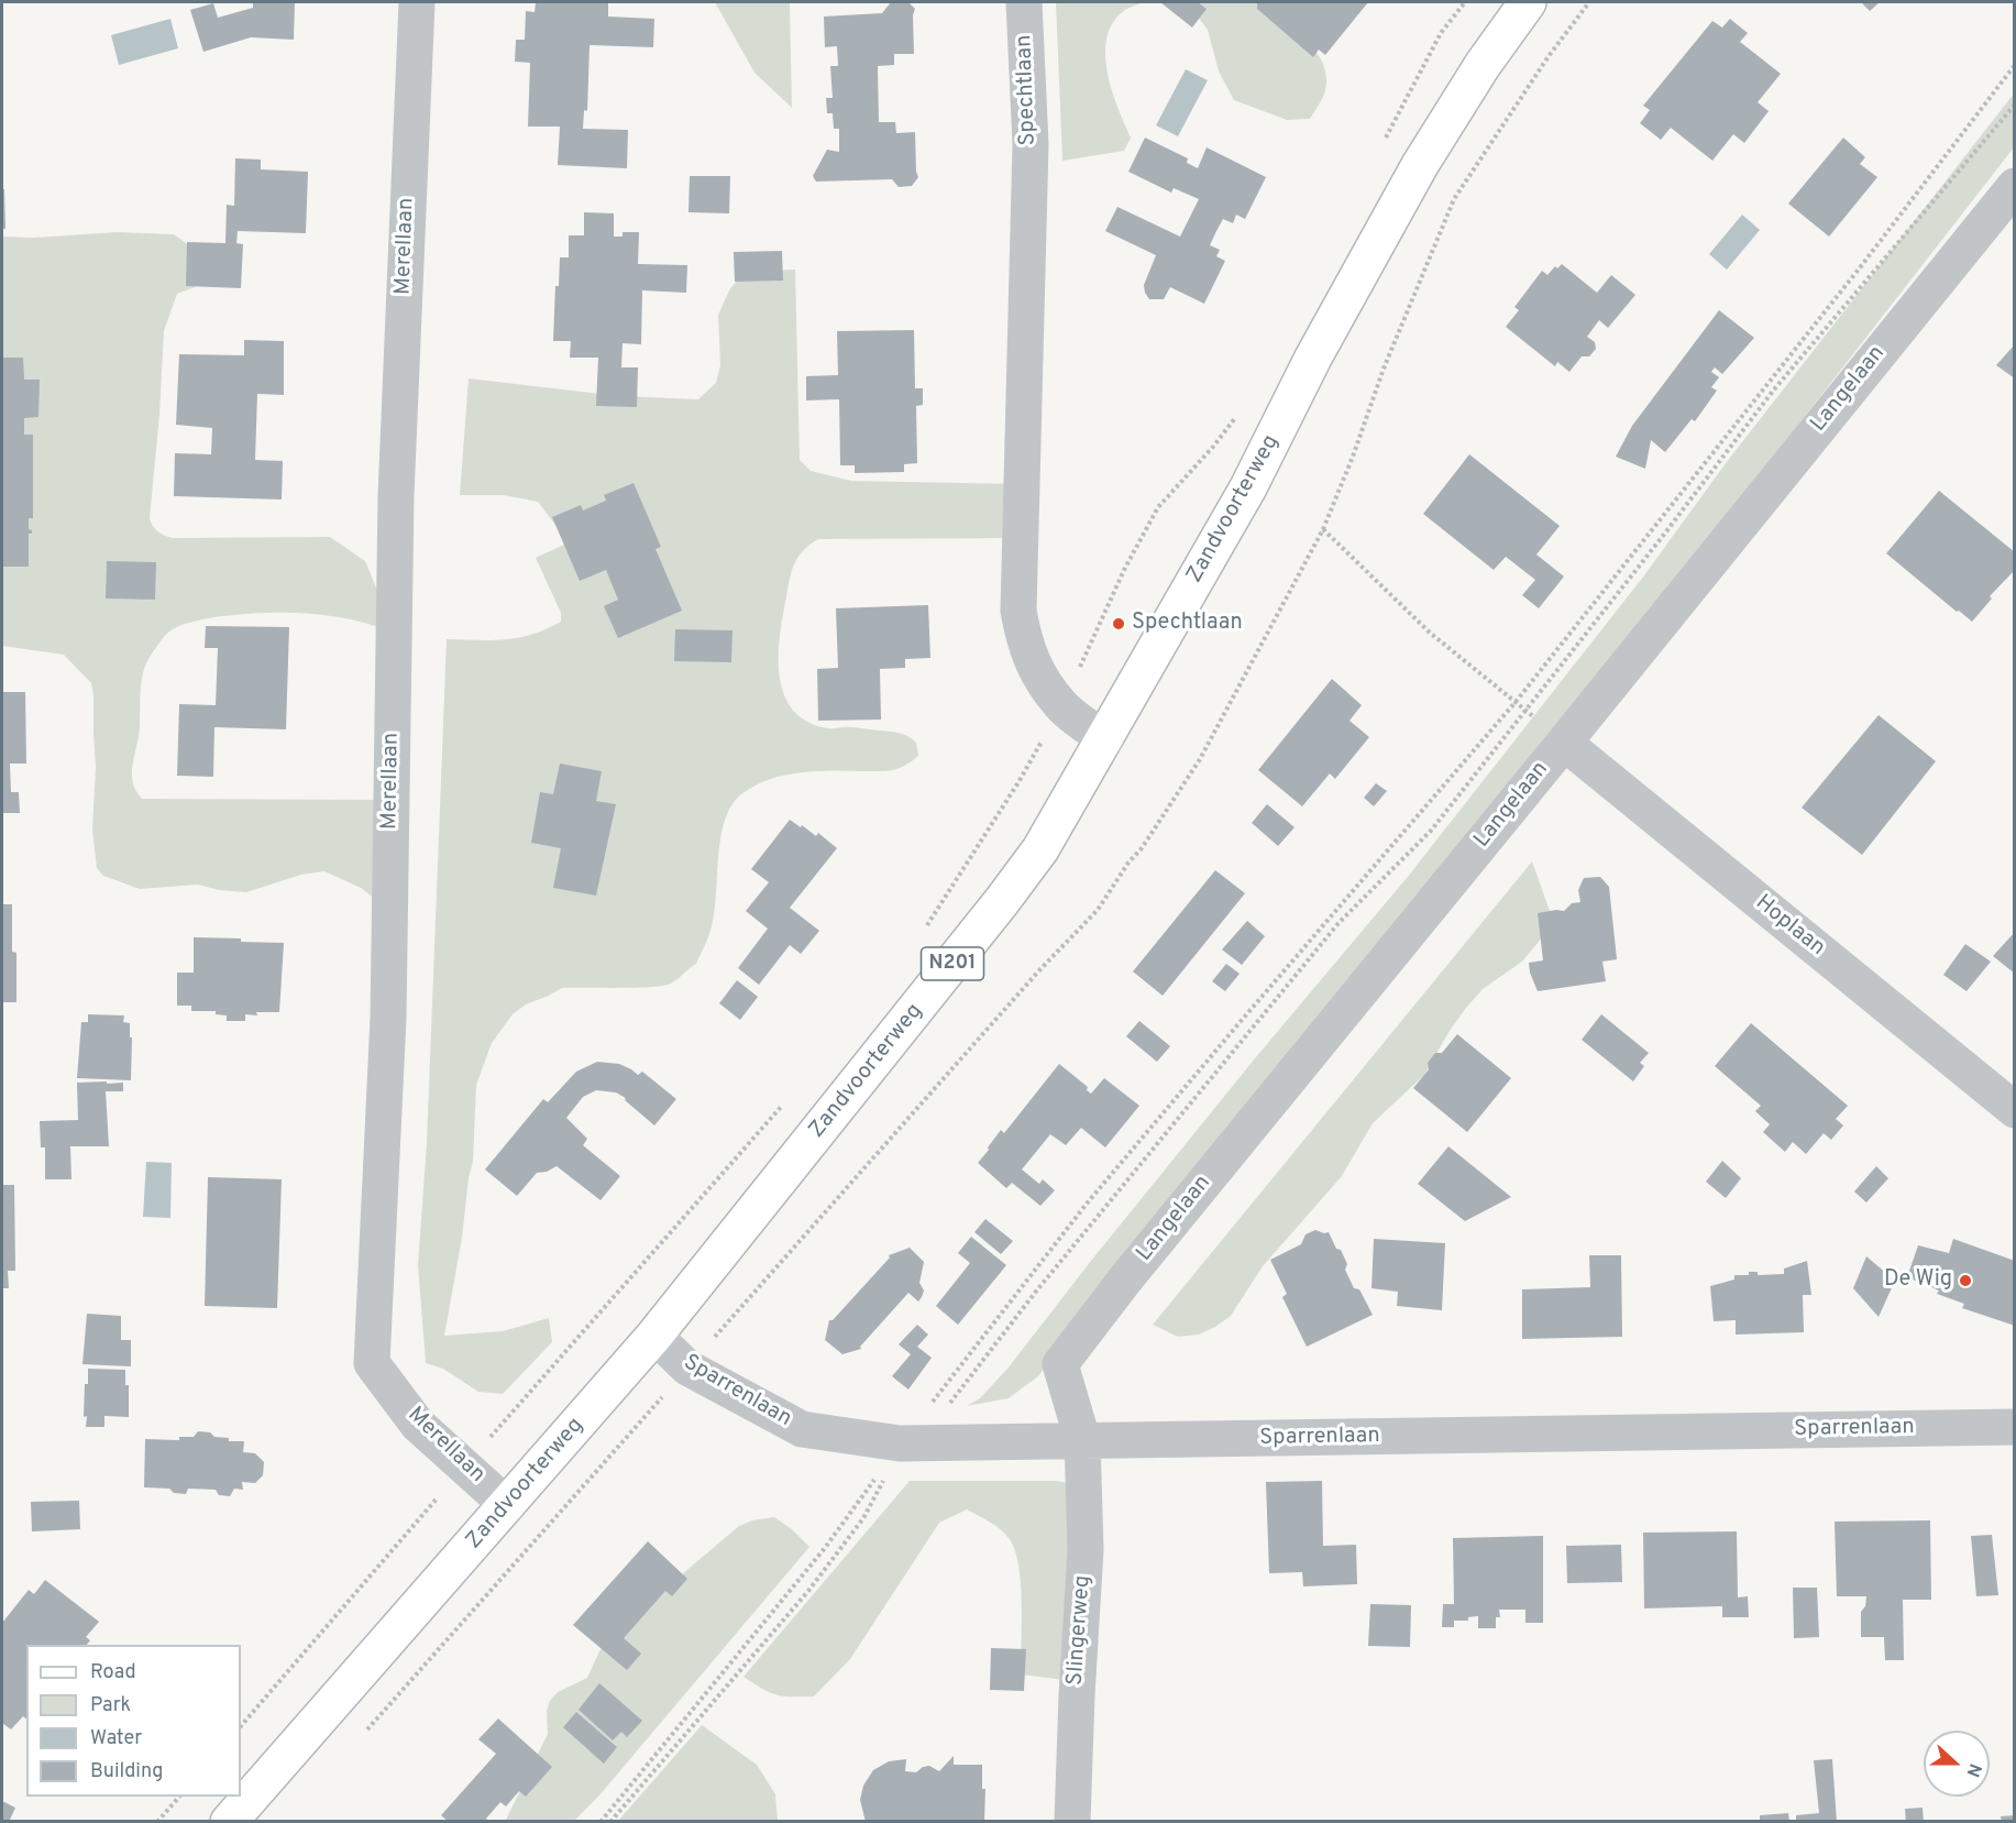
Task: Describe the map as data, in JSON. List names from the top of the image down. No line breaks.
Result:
{"streets":{"main road":["Zandvoorterweg","N201"],"street":["Spechtlaan","Merellaan","Langelaan","Hoplaan","Sparrenlaan","Slingerweg"]},"crossings":[["Spechtlaan","Zandvoorterweg"],["Merellaan","Zandvoorterweg"],["Langelaan","Hoplaan"],["Langelaan","Sparrenlaan"],["Langelaan","Slingerweg"],["Zandvoorterweg","Sparrenlaan"],["Sparrenlaan","Slingerweg"]],"places":["Spechtlaan","De Wig"],"legend":["Road","Park","Water","Building"],"north":"right"}
